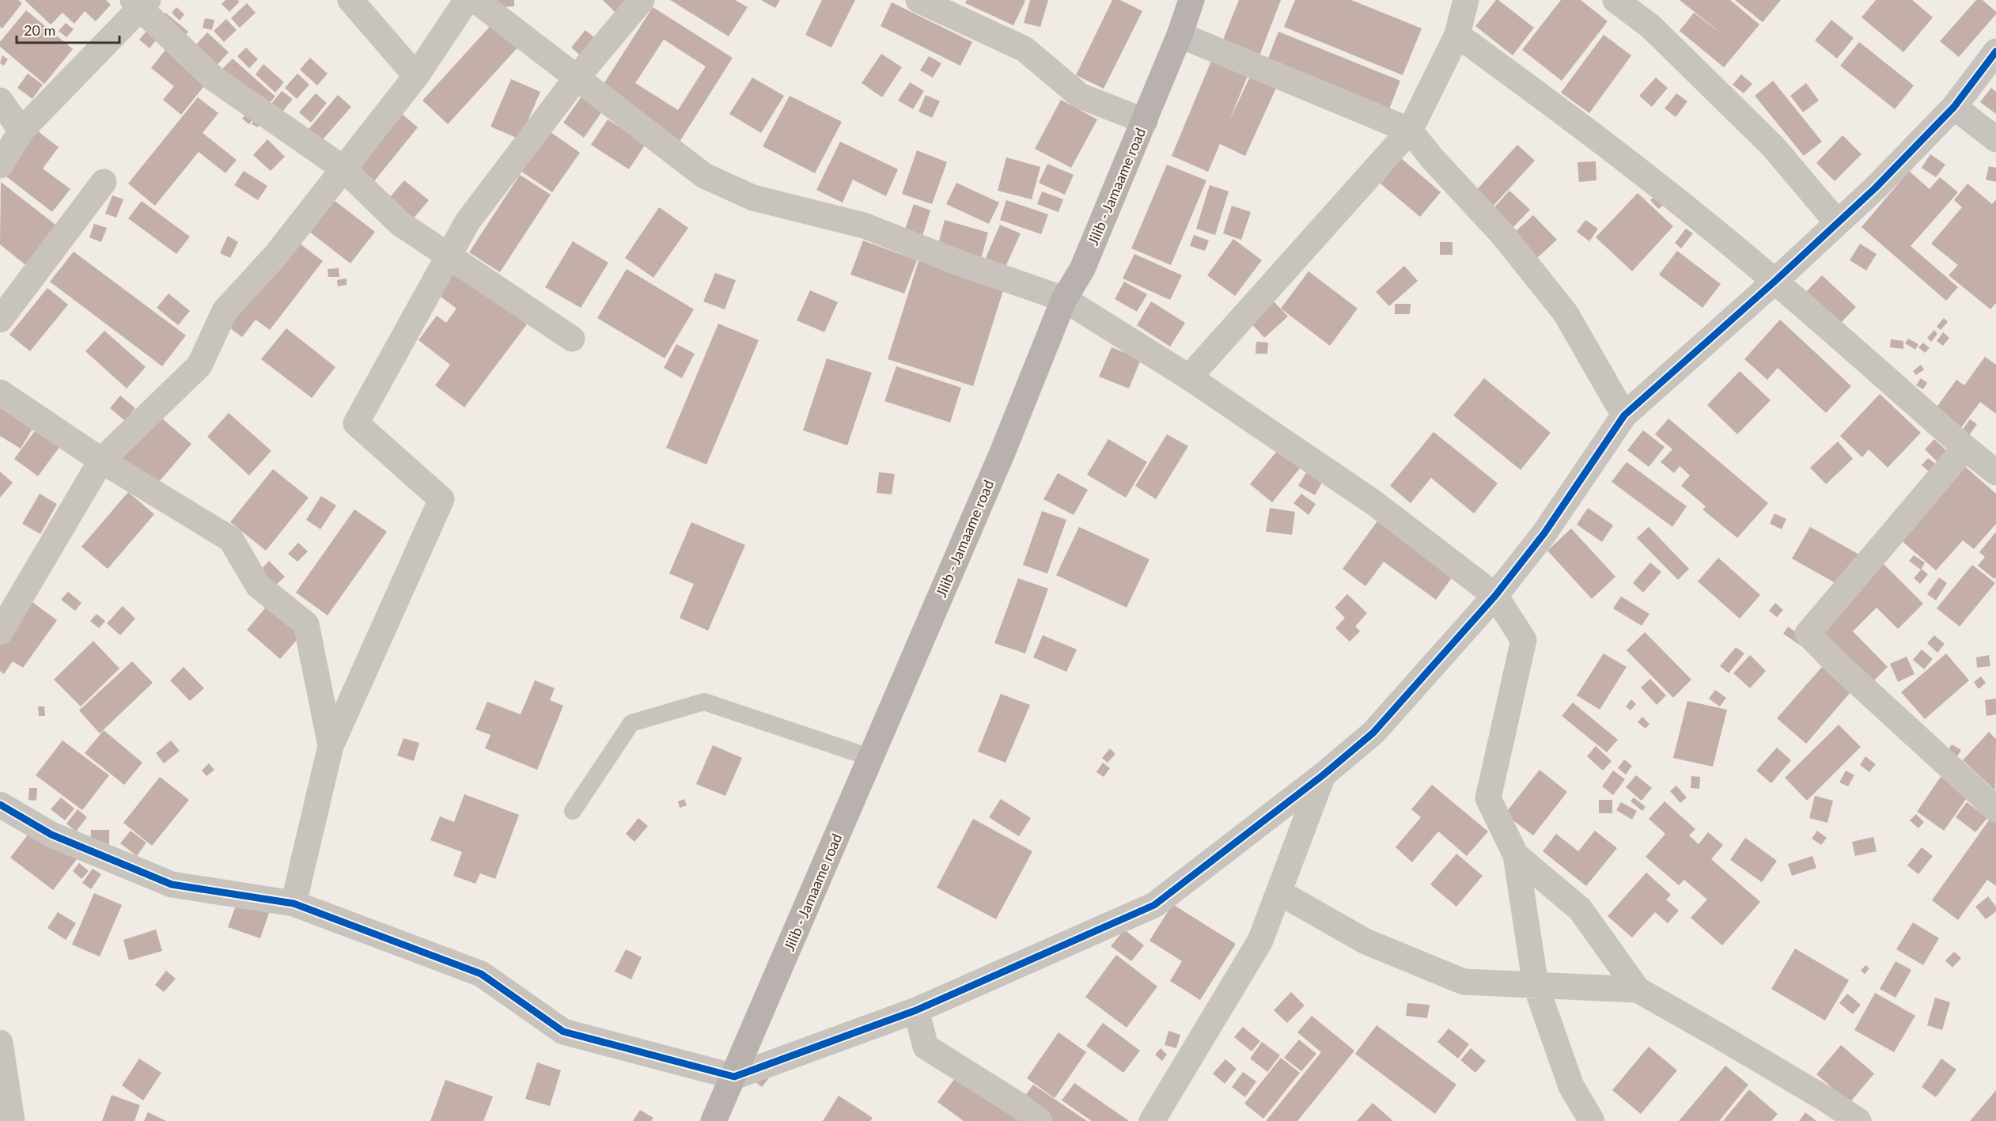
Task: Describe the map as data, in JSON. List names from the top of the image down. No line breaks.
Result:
{"streets":{"main road":["Jilib - Jamaame road"]},"scale_bar":"20 m"}
